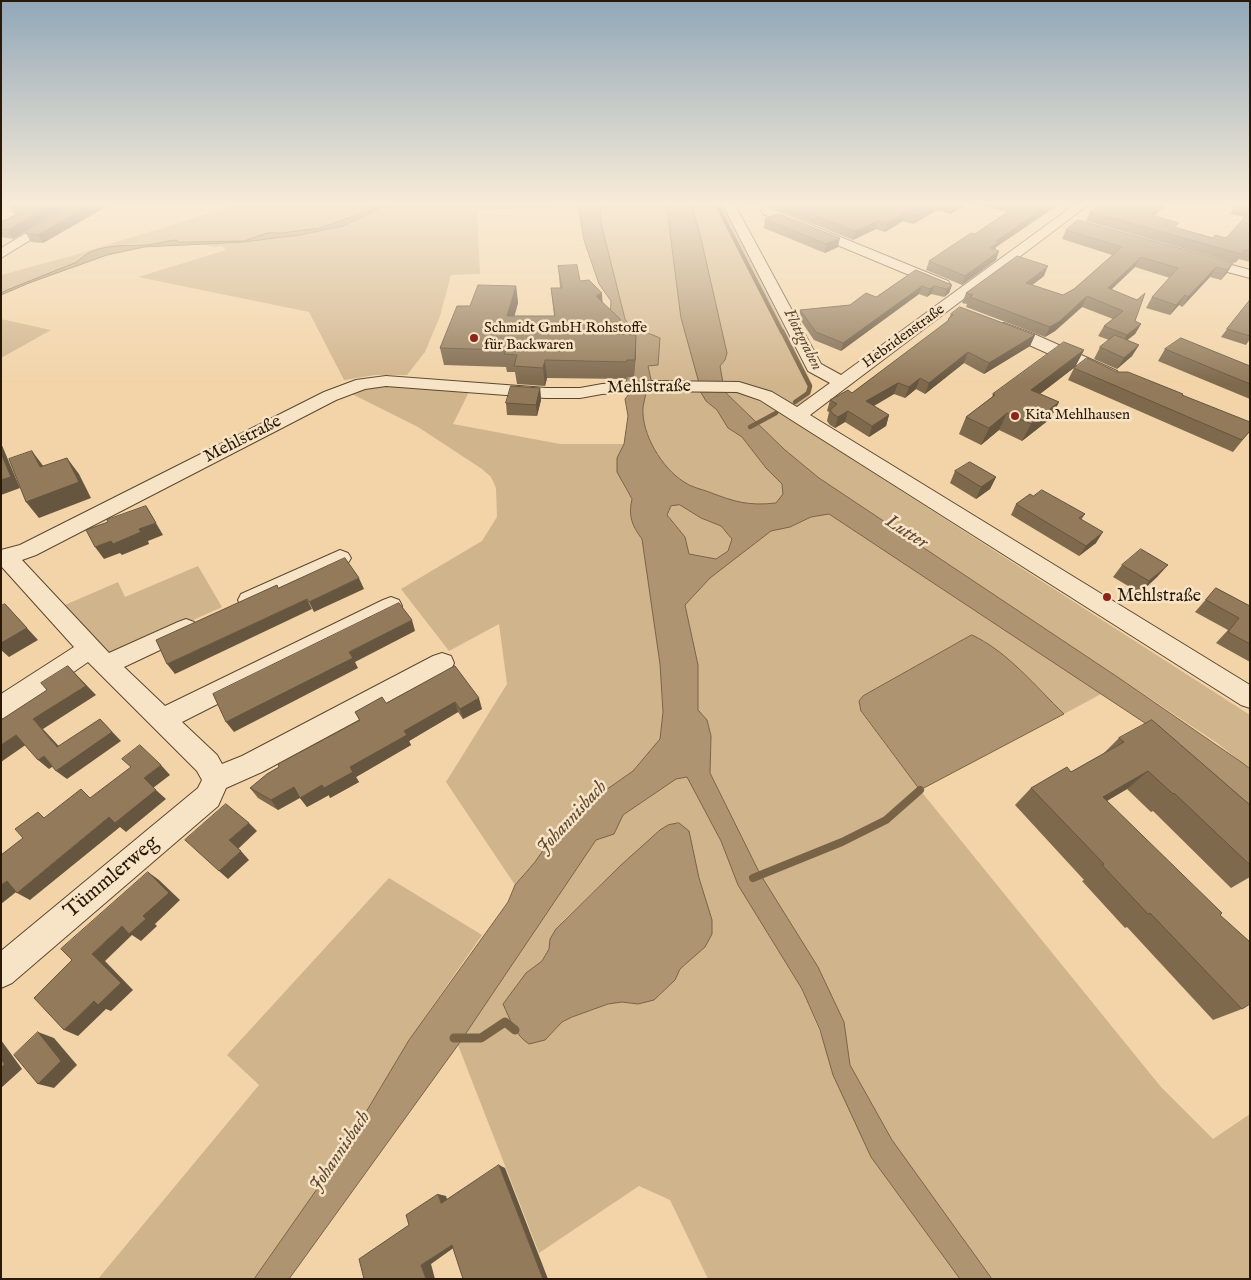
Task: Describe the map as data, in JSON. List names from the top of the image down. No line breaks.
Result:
{"streets":{"street":["Hebridenstraße","Mehlstraße","Tümmlerweg"]},"crossings":[["Hebridenstraße","Mehlstraße"]],"water":["Flottgraben","Lutter","Johannisbach"],"places":["Schmidt GmbH Rohstoffe für Backwaren","Kita Mehlhausen","Mehlstraße"]}
